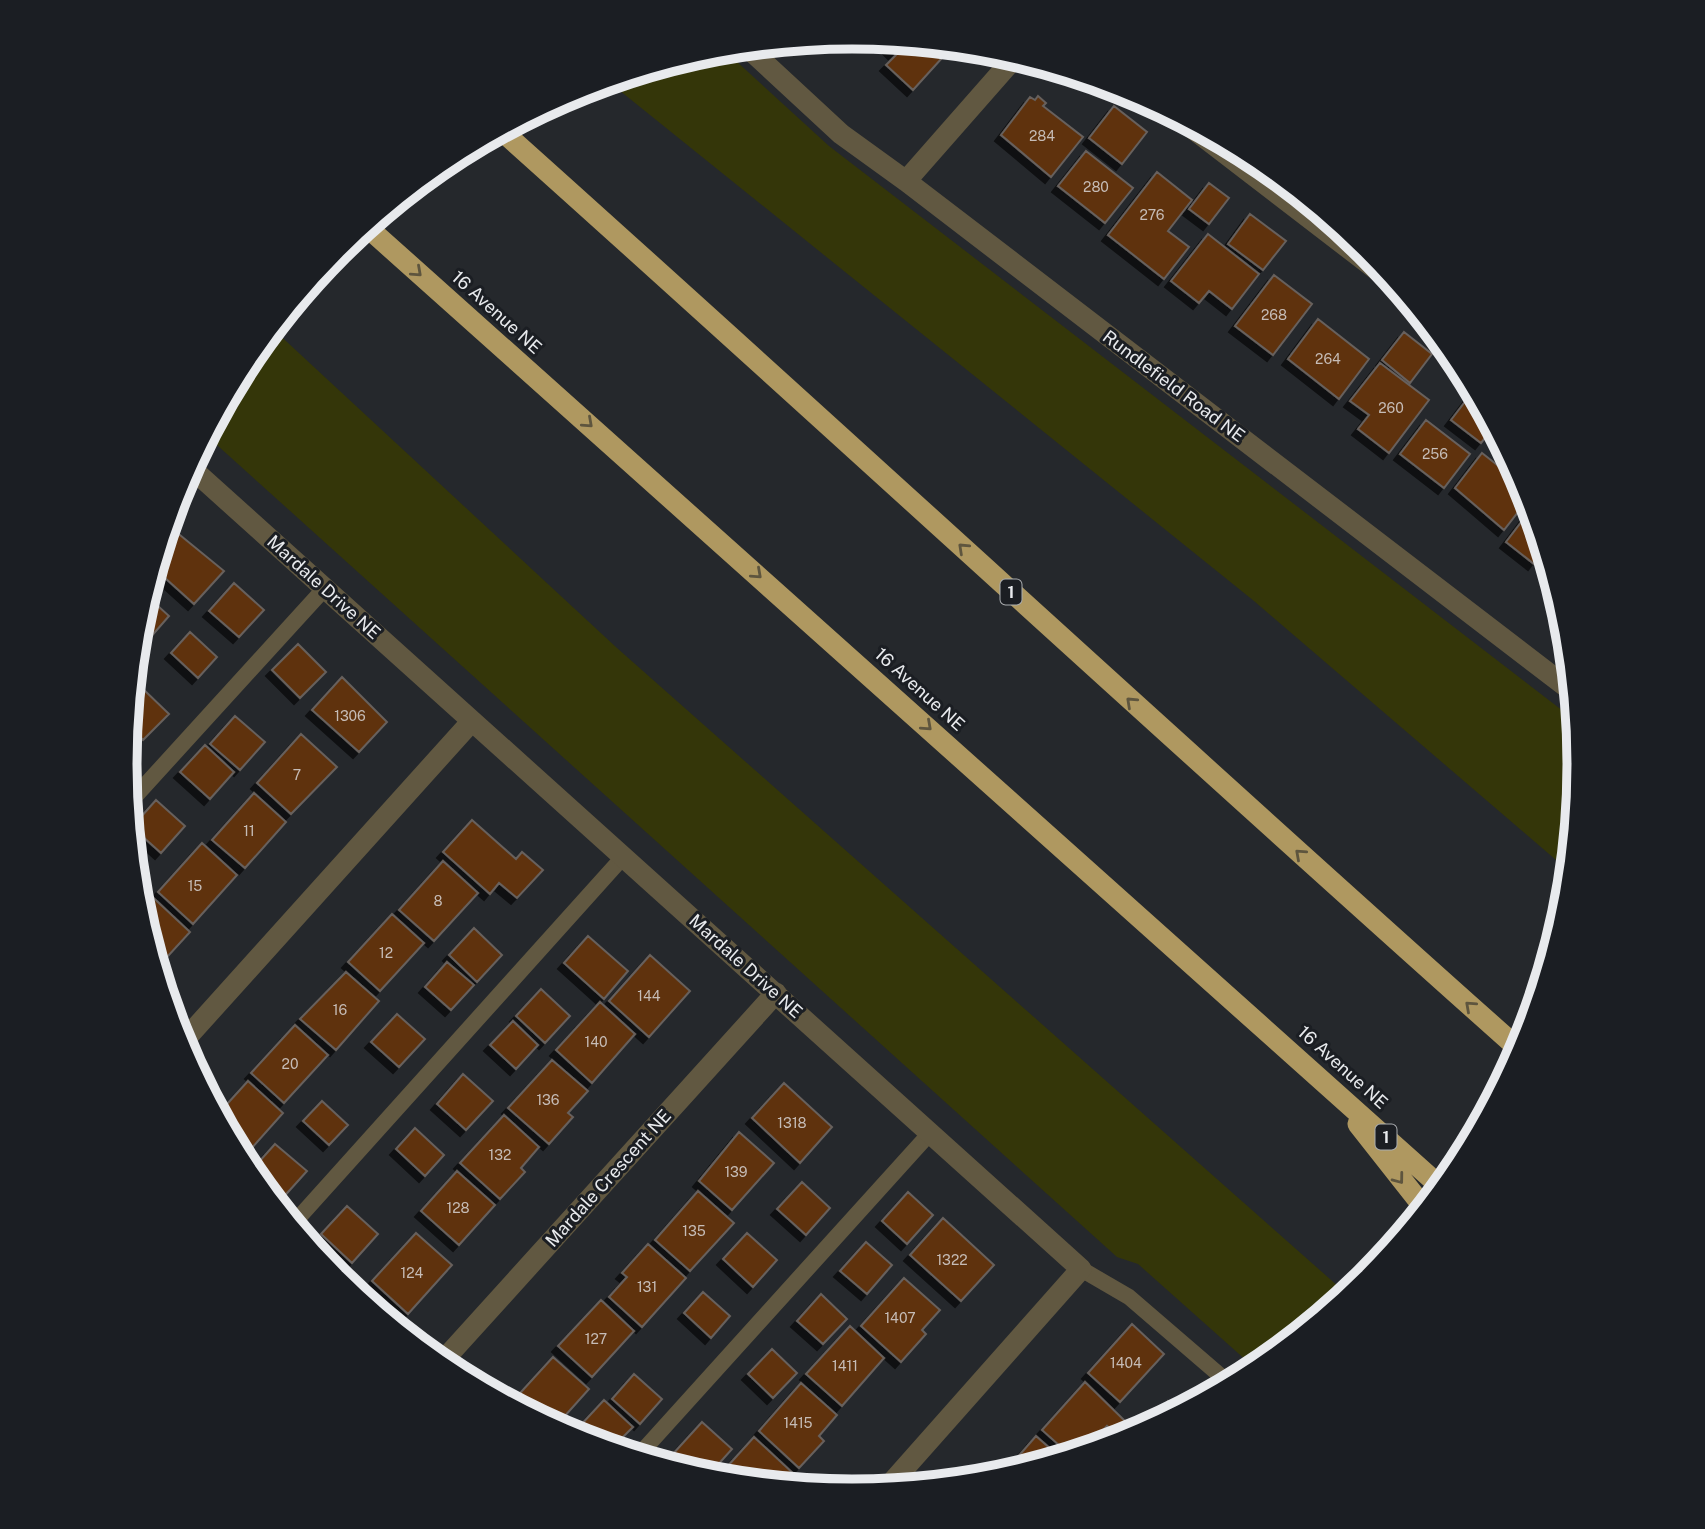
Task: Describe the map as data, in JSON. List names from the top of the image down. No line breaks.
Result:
{"streets":{"highway":["16 Avenue NE","1"],"street":["Rundlefield Road NE","Mardale Drive NE","Mardale Crescent NE"]},"crossings":[["Mardale Drive NE","Mardale Crescent NE"]],"house_numbers":["284","280","276","268","264","260","256","1306","7","11","15","8","12","144","16","140","20","136","1318","132","139","128","135","1322","124","131","1407","127","1404","1411","1415"]}
